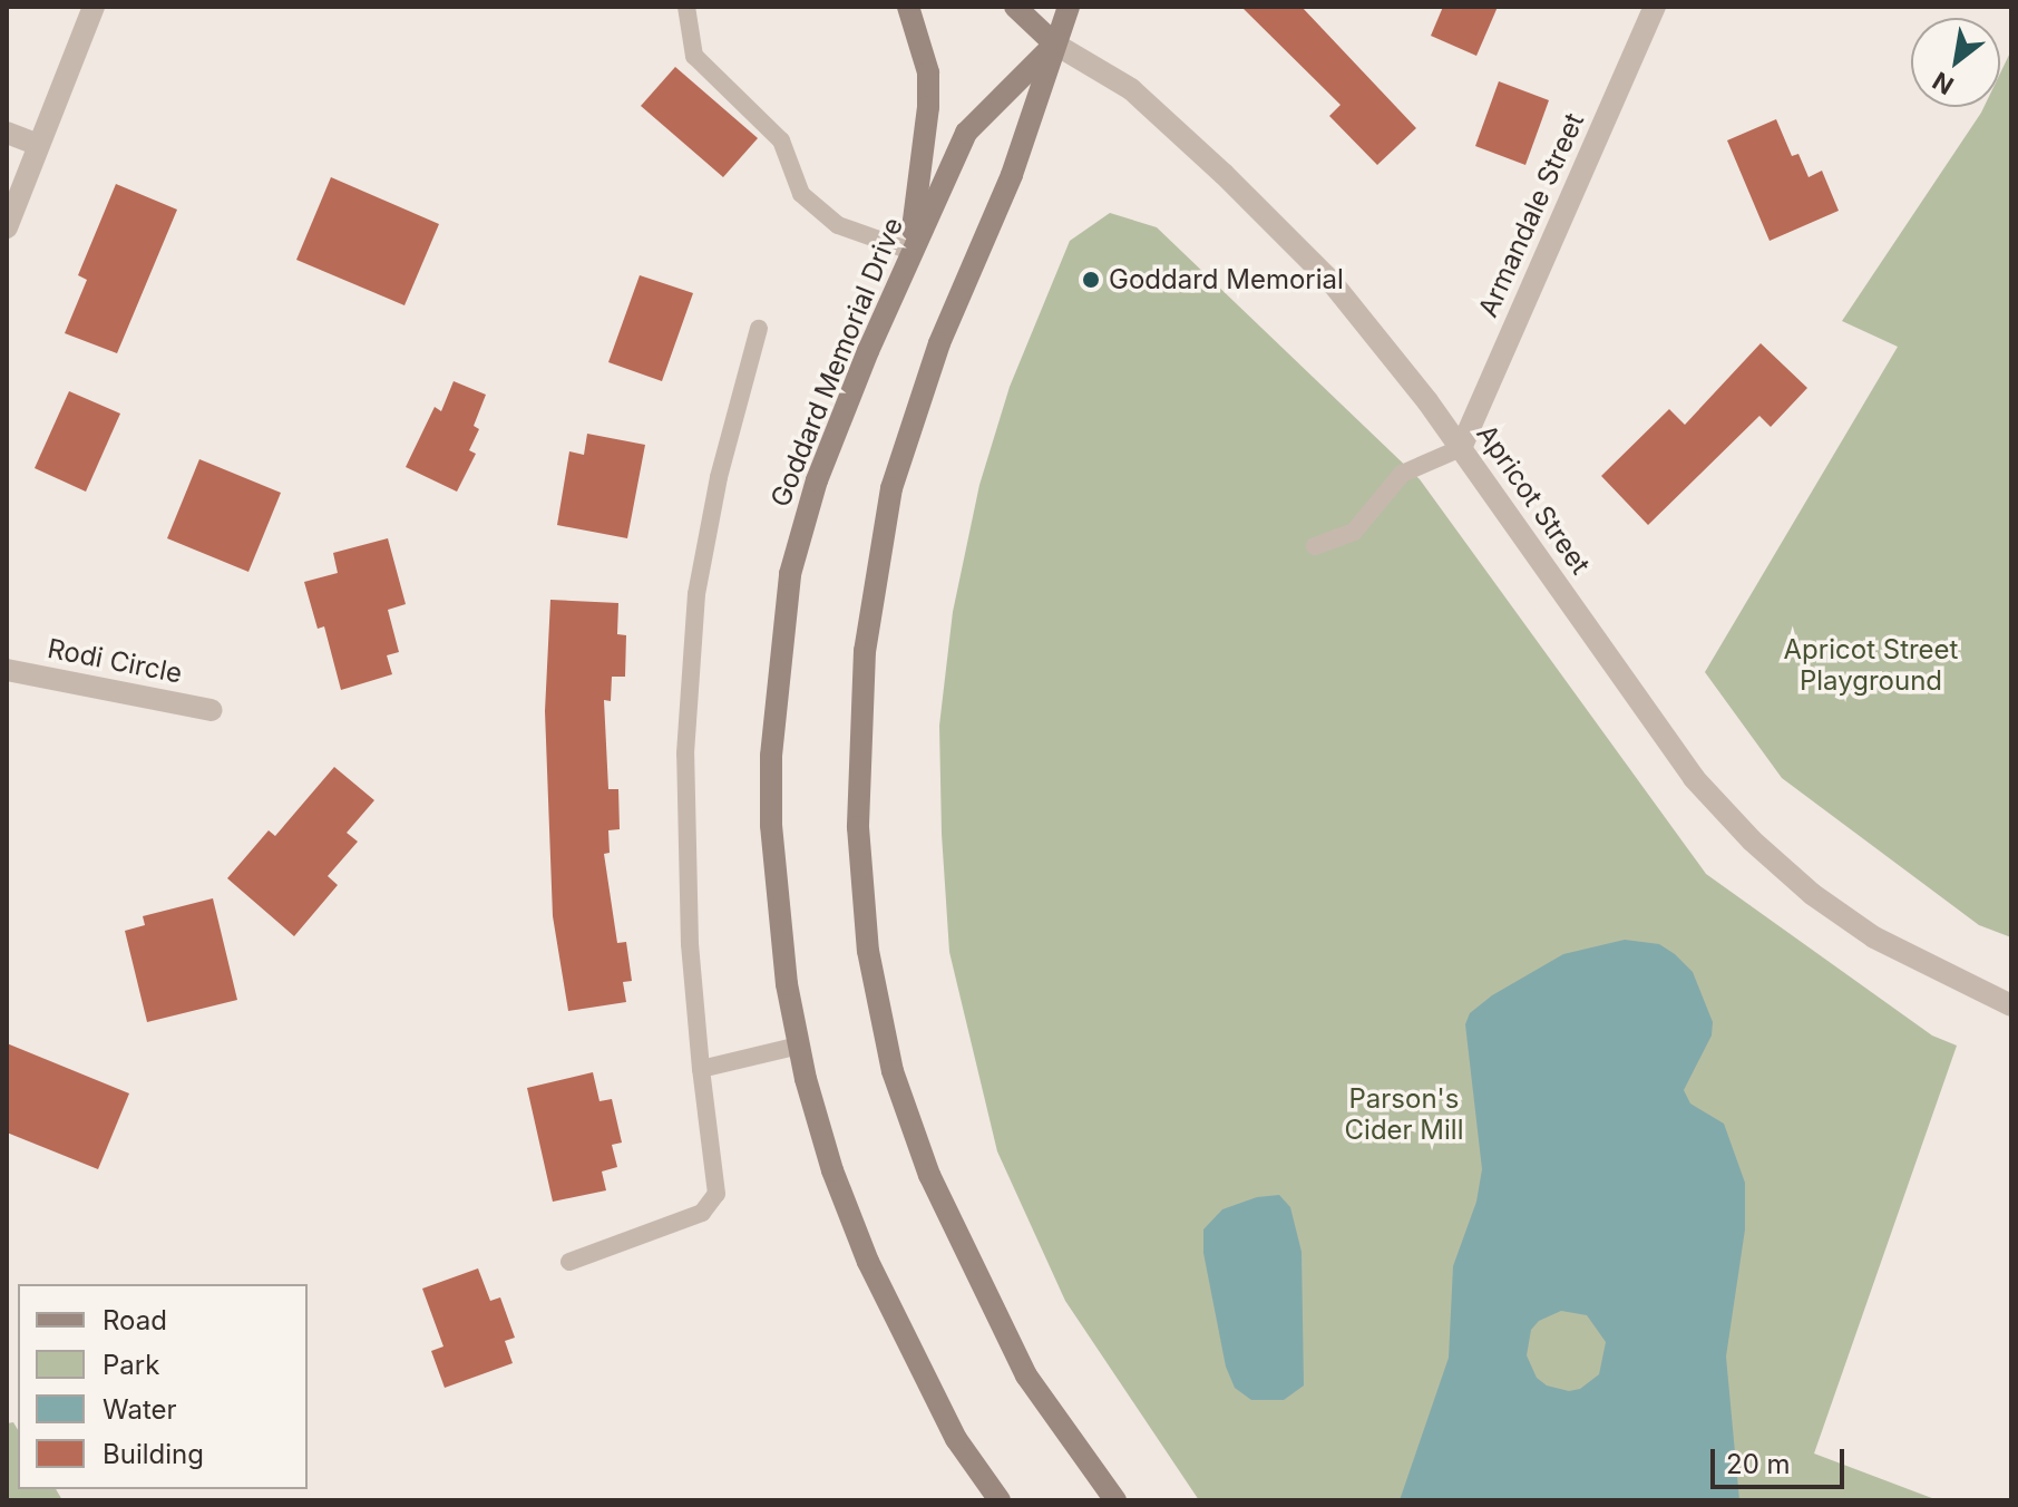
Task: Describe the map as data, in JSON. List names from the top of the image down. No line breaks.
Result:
{"streets":{"main road":["Goddard Memorial Drive","Apricot Street"],"street":["Armandale Street","Rodi Circle"]},"crossings":[["Armandale Street","Apricot Street"],["Goddard Memorial Drive","Apricot Street"]],"parks":["Apricot Street Playground","Parson's Cider Mill"],"places":["Goddard Memorial"],"legend":["Road","Park","Water","Building"],"scale_bar":"20 m","north":"bottom left"}
